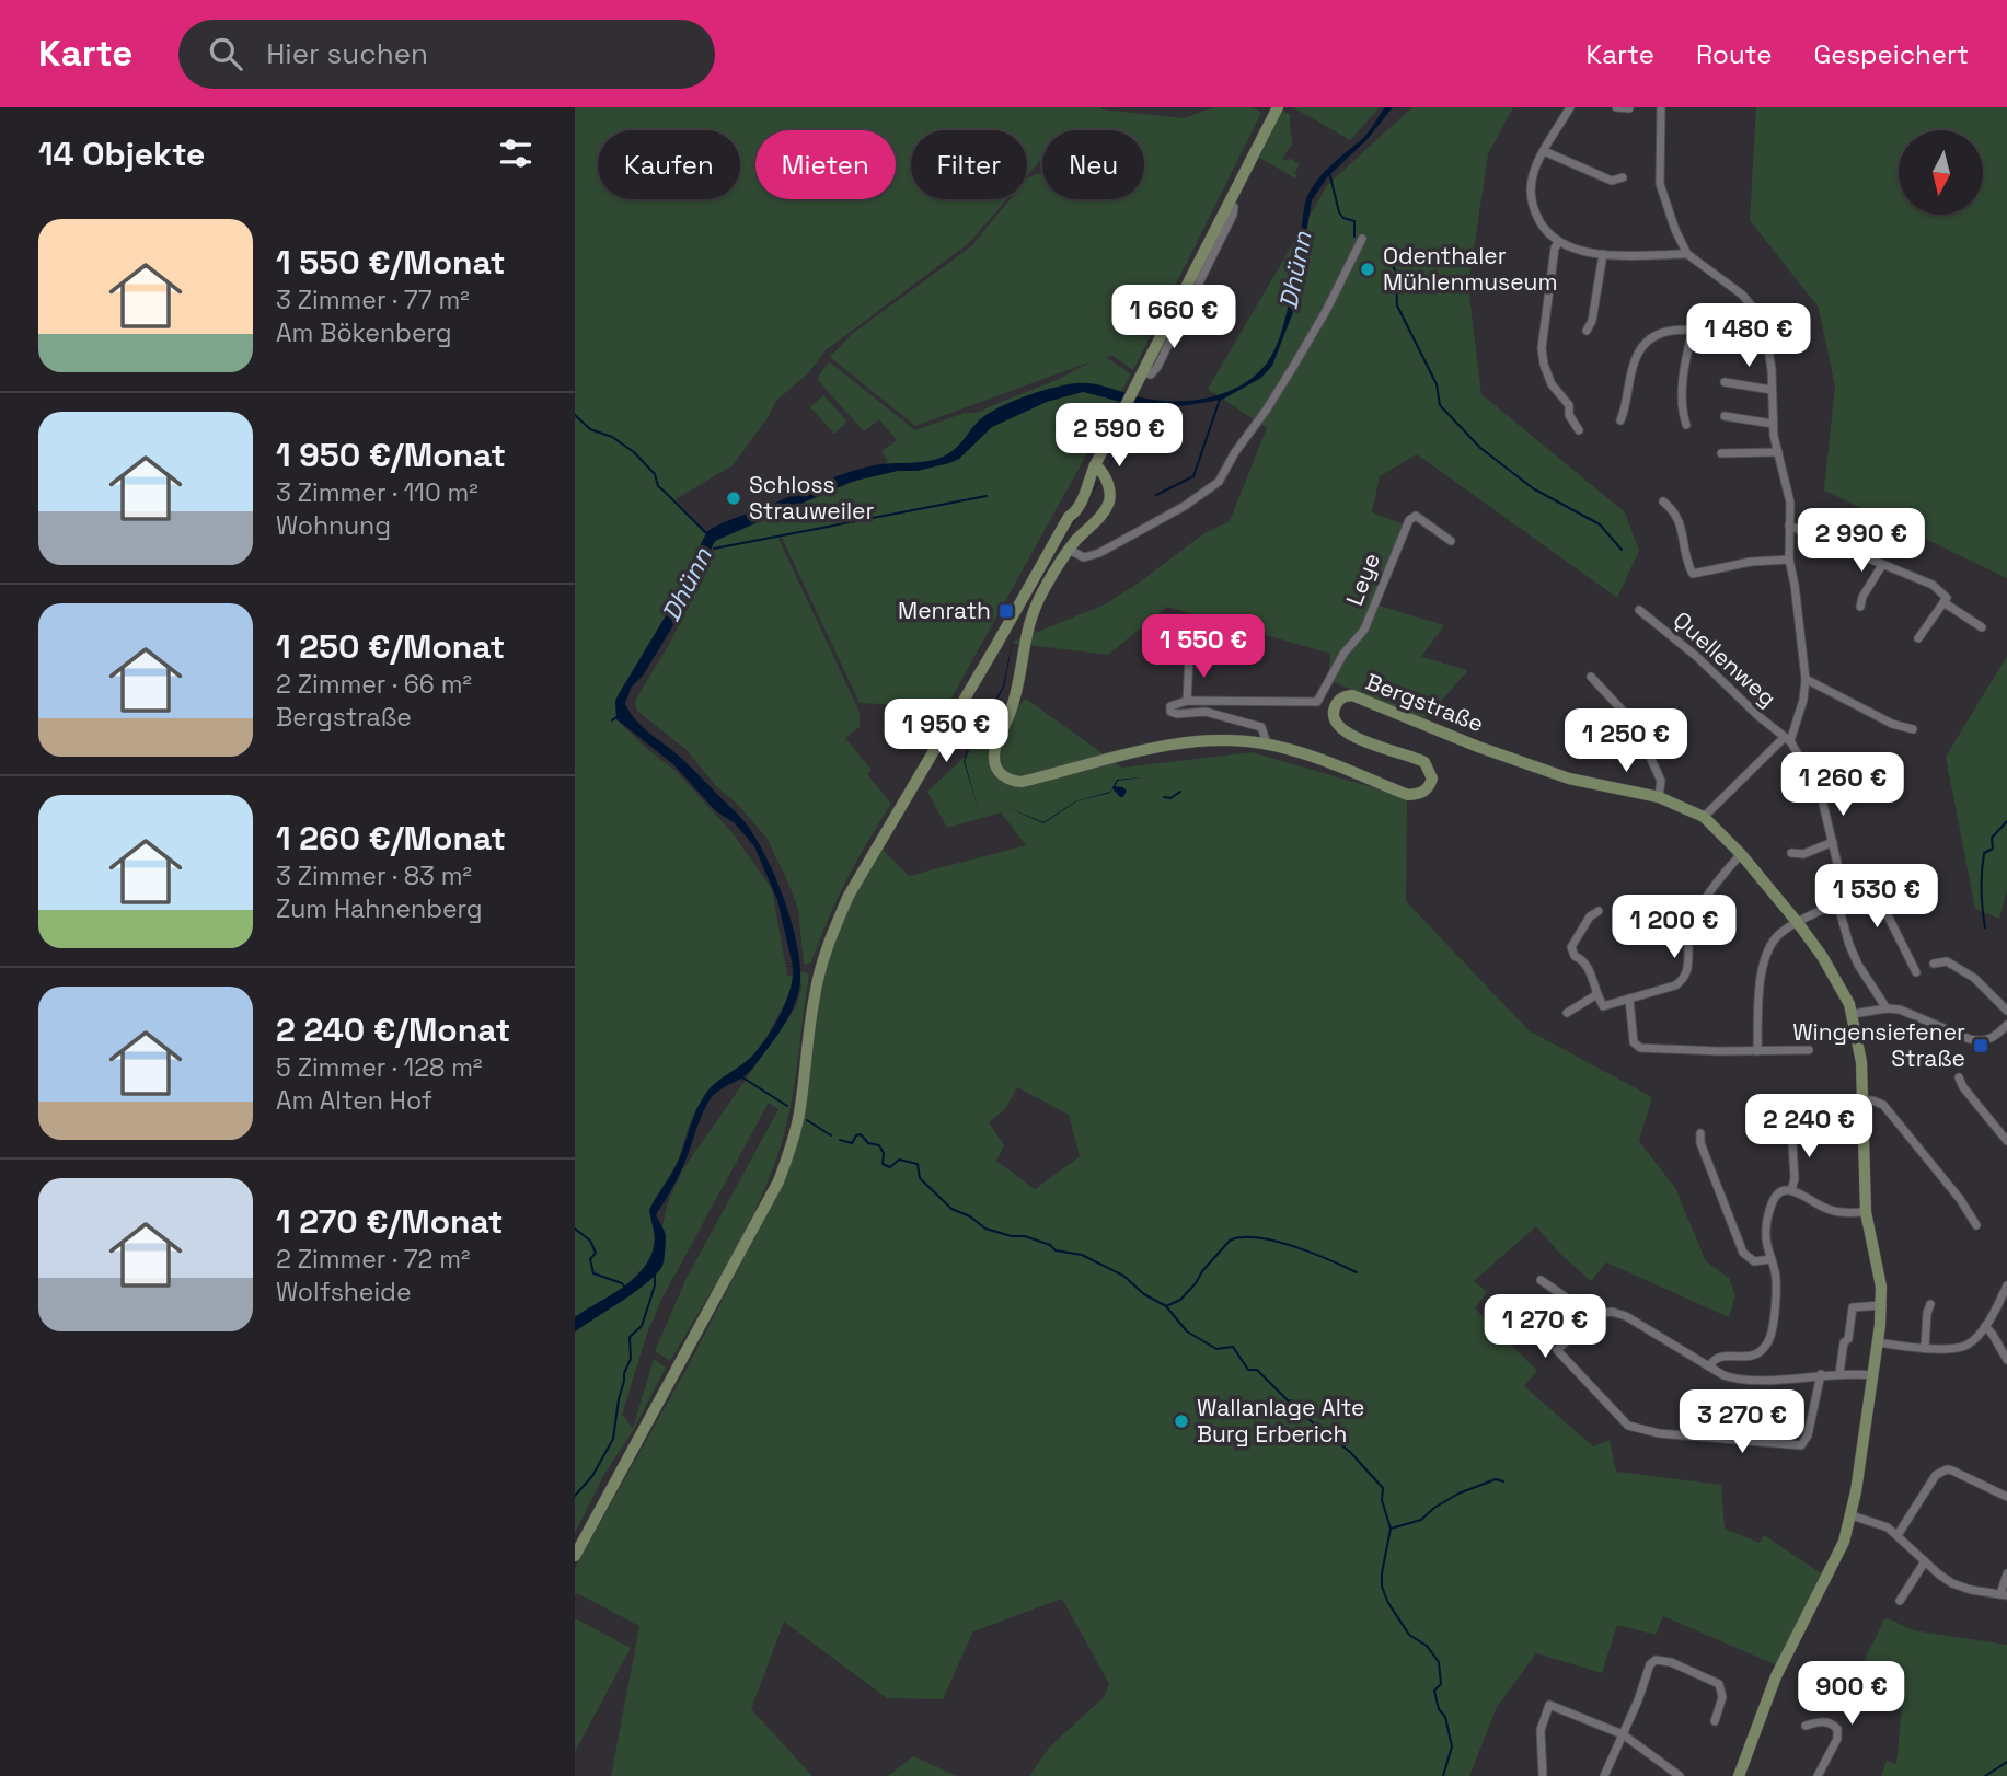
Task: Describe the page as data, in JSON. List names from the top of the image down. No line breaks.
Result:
{"streets":{"street":["Leye","Quellenweg","Bergstraße"]},"crossings":[["Quellenweg","Bergstraße"]],"water":["Dhünn"],"places":{"other":["Odenthaler Mühlenmuseum","Schloss Strauweiler","Wallanlage Alte Burg Erberich"],"transit":["Menrath","Wingensiefener Straße"]},"north":"bottom","page":{"header":"Karte","search":"Hier suchen","nav":["Karte","Route","Gespeichert"],"heading":"14 Objekte","chip":["Kaufen","Mieten","Filter","Neu"],"list":[{"name":"1 550 €/Monat","note":"3 Zimmer · 77 m² · Am Bökenberg"},{"name":"1 950 €/Monat","note":"3 Zimmer · 110 m² · Wohnung"},{"name":"1 250 €/Monat","note":"2 Zimmer · 66 m² · Bergstraße"},{"name":"1 260 €/Monat","note":"3 Zimmer · 83 m² · Zum Hahnenberg"},{"name":"2 240 €/Monat","note":"5 Zimmer · 128 m² · Am Alten Hof"},{"name":"1 270 €/Monat","note":"2 Zimmer · 72 m² · Wolfsheide"}],"price":["1 660 €","1 480 €","2 590 €","2 990 €","1 550 €","1 950 €","1 250 €","1 260 €","1 530 €","1 200 €","2 240 €","1 270 €","3 270 €","900 €"]}}
